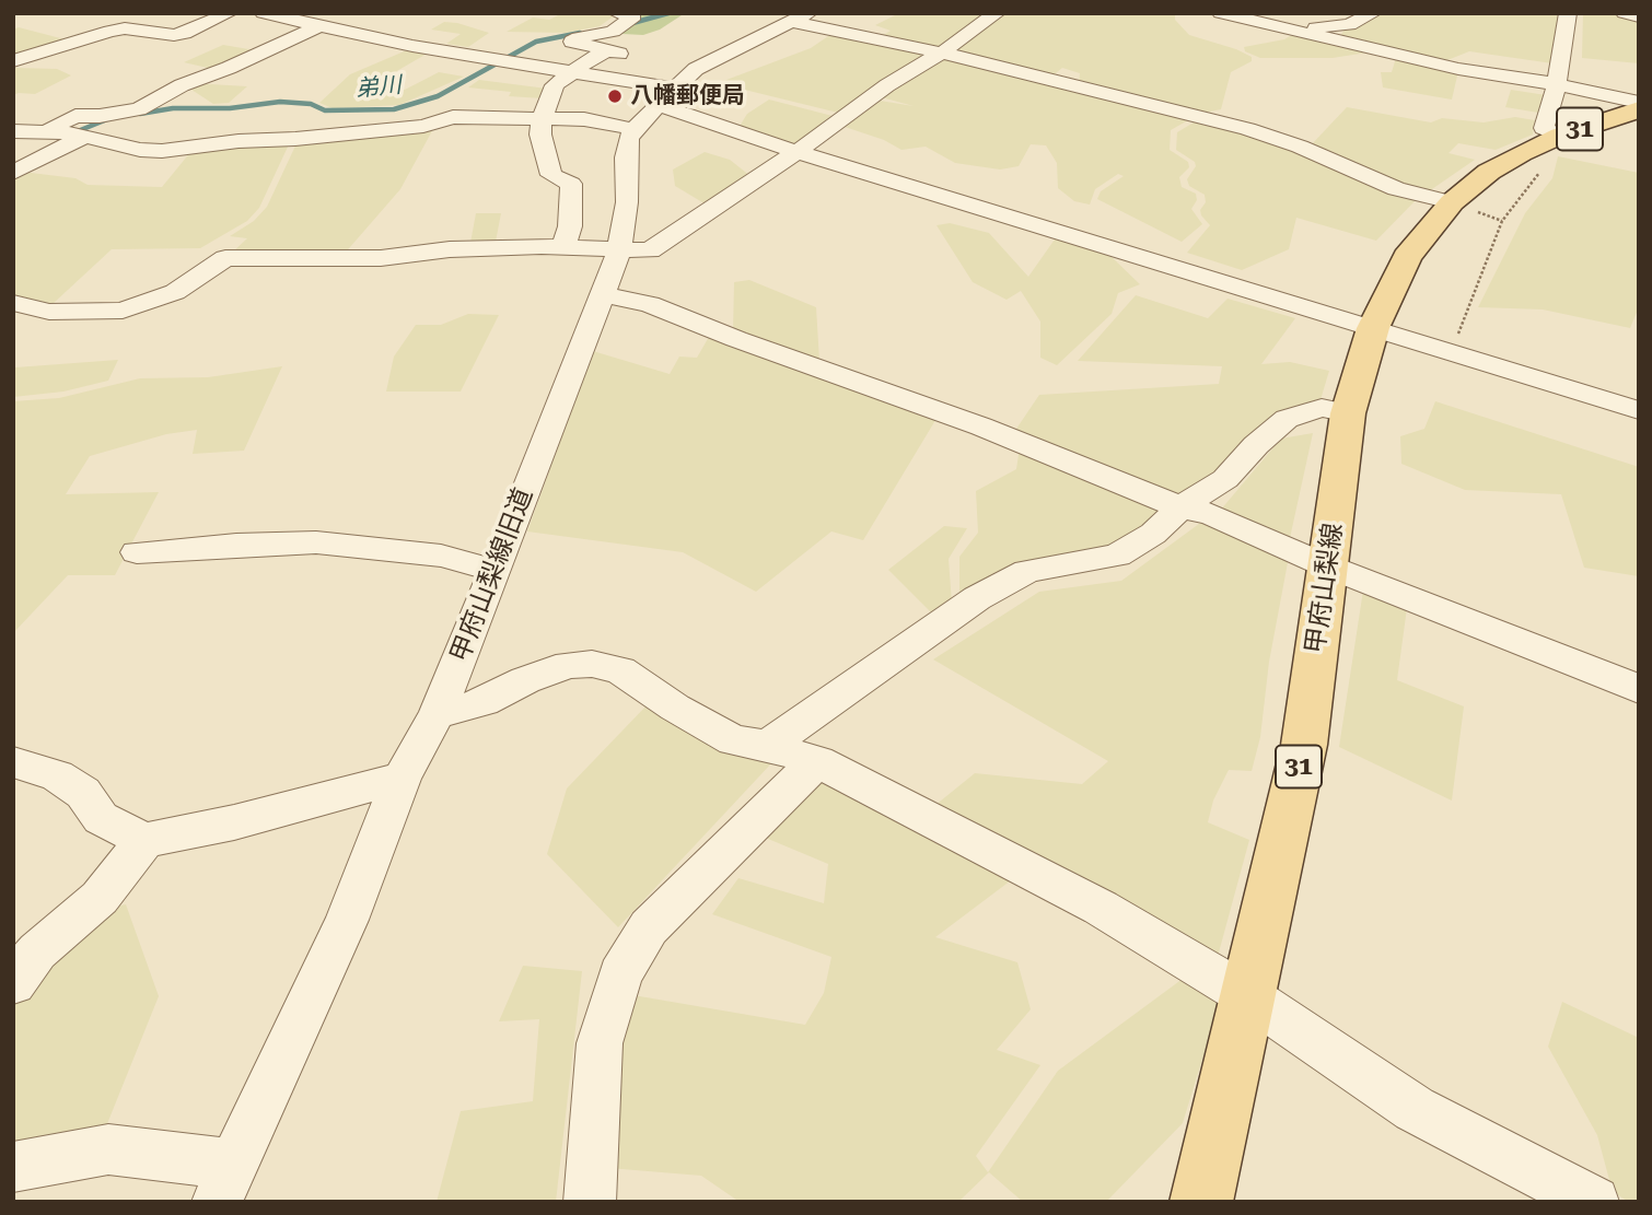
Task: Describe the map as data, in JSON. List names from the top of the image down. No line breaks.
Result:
{"streets":{"main road":["31","甲府山梨線"],"street":["甲府山梨線旧道"]},"water":["弟川"],"places":["八幡郵便局"]}
